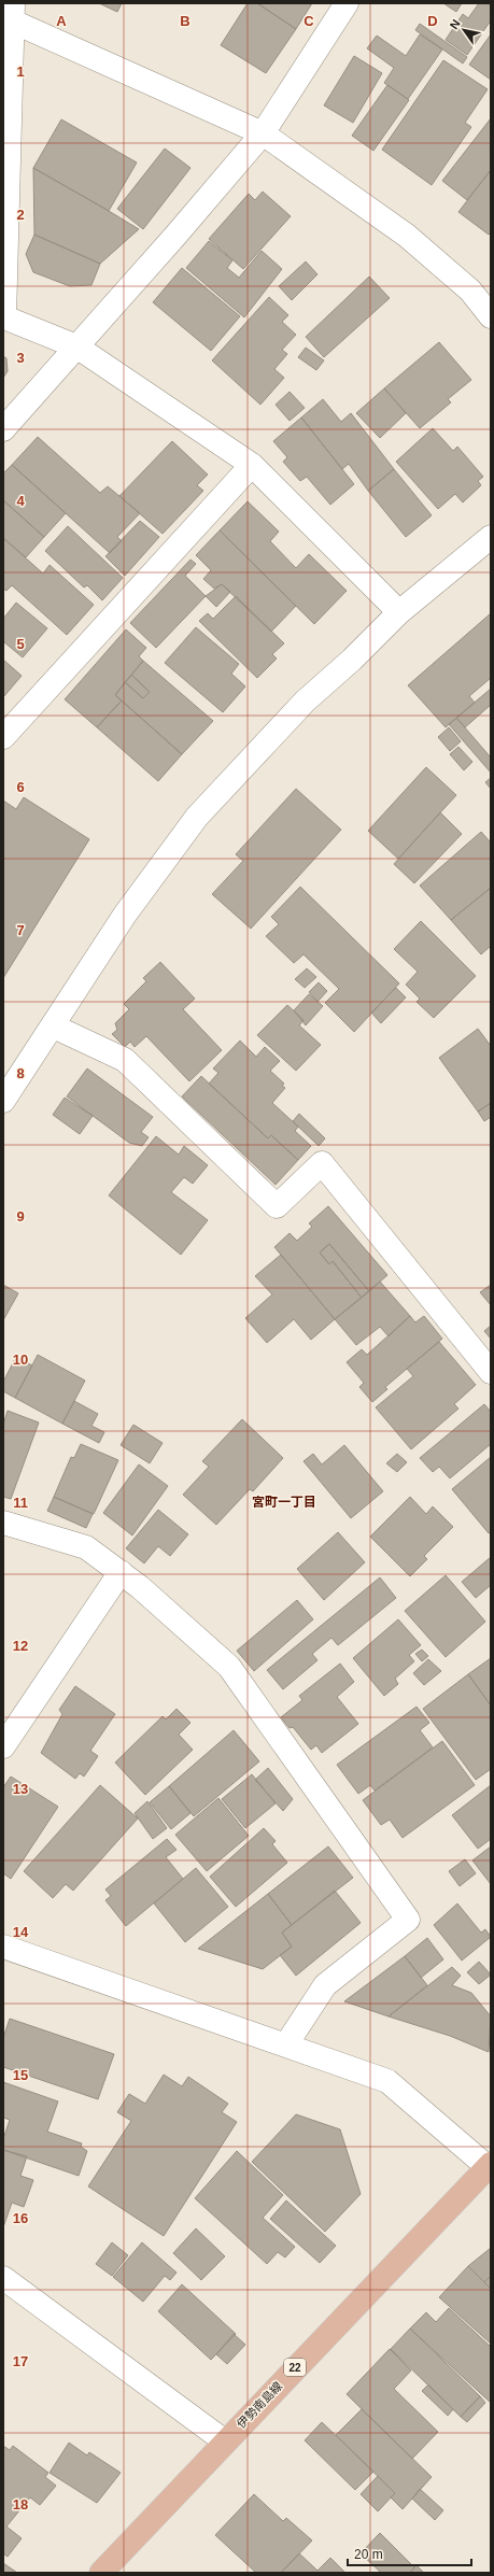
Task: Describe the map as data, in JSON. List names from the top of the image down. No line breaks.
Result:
{"streets":{"main road":["22","伊勢南島線"]},"districts":["宮町一丁目"],"scale_bar":"20 m","north":"top left","grid":{"columns":["A","B","C","D"],"rows":["1","2","3","4","5","6","7","8","9","10","11","12","13","14","15","16","17","18"]}}
